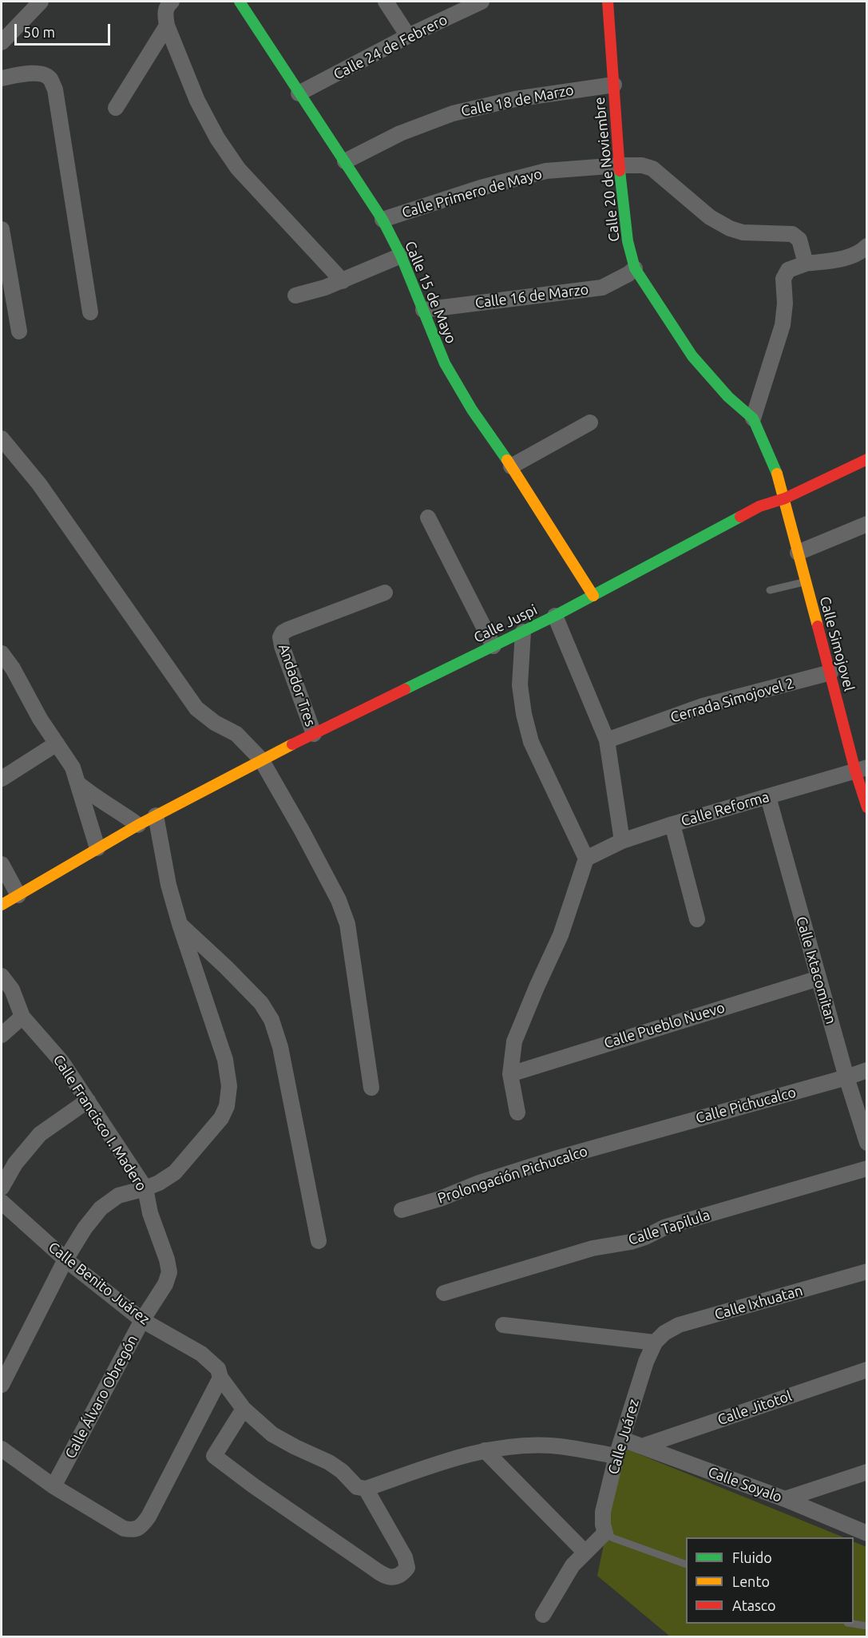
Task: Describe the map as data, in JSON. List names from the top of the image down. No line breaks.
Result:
{"streets":{"street":["Calle 24 de Febrero","Calle 18 de Marzo","Calle 20 de Noviembre","Calle Primero de Mayo","Calle 15 de Mayo","Calle 16 de Marzo","Calle Juspi","Calle Simojovel","Andador Tres","Cerrada Simojovel 2","Calle Reforma","Calle Ixtacomitan","Calle Pueblo Nuevo","Calle Pichucalco","Calle Francisco I. Madero","Prolongación Pichucalco","Calle Tapilula","Calle Benito Juárez","Calle Ixhuatan","Calle Álvaro Obregón","Calle Jitotol","Calle Juárez","Calle Soyalo"]},"crossings":[["Calle 24 de Febrero","Calle 15 de Mayo"],["Calle 18 de Marzo","Calle 20 de Noviembre"],["Calle 18 de Marzo","Calle 15 de Mayo"],["Calle 20 de Noviembre","Calle Primero de Mayo"],["Calle 20 de Noviembre","Calle 16 de Marzo"],["Calle 20 de Noviembre","Calle Juspi"],["Calle 20 de Noviembre","Calle Simojovel"],["Calle Primero de Mayo","Calle 15 de Mayo"],["Calle 15 de Mayo","Calle 16 de Marzo"],["Calle 15 de Mayo","Calle Juspi"],["Calle Juspi","Calle Simojovel"],["Calle Juspi","Andador Tres"],["Calle Simojovel","Cerrada Simojovel 2"],["Calle Simojovel","Calle Reforma"],["Calle Reforma","Calle Ixtacomitan"],["Calle Ixtacomitan","Calle Pueblo Nuevo"],["Calle Ixtacomitan","Calle Pichucalco"],["Calle Pichucalco","Prolongación Pichucalco"],["Calle Francisco I. Madero","Calle Álvaro Obregón"],["Calle Benito Juárez","Calle Álvaro Obregón"],["Calle Ixhuatan","Calle Juárez"],["Calle Jitotol","Calle Soyalo"],["Calle Juárez","Calle Soyalo"]],"legend":["Fluido","Lento","Atasco"],"scale_bar":"50 m"}
